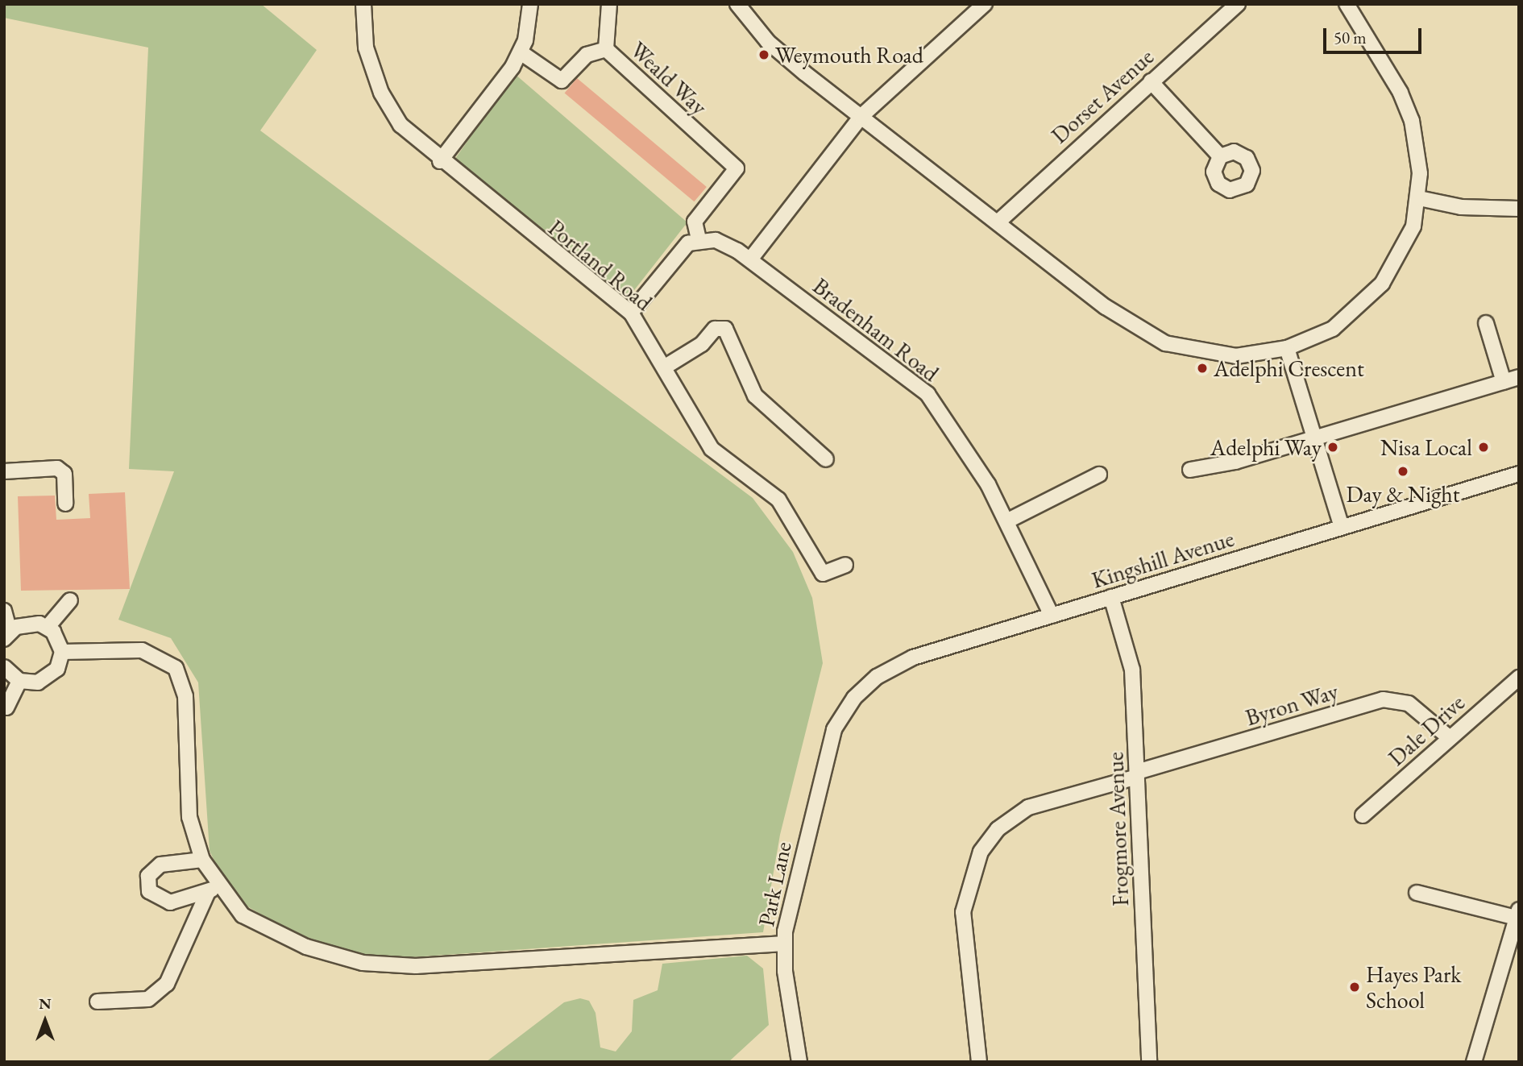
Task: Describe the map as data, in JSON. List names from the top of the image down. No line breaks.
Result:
{"streets":{"street":["Weald Way","Dorset Avenue","Portland Road","Bradenham Road","Kingshill Avenue","Byron Way","Dale Drive","Frogmore Avenue","Park Lane"]},"crossings":[["Weald Way","Bradenham Road"],["Bradenham Road","Kingshill Avenue"],["Kingshill Avenue","Frogmore Avenue"],["Kingshill Avenue","Park Lane"],["Byron Way","Dale Drive"],["Byron Way","Frogmore Avenue"]],"places":["Weymouth Road","Adelphi Crescent","Adelphi Way","Nisa Local","Day & Night","Hayes Park School"],"scale_bar":"50 m","north":"top"}
